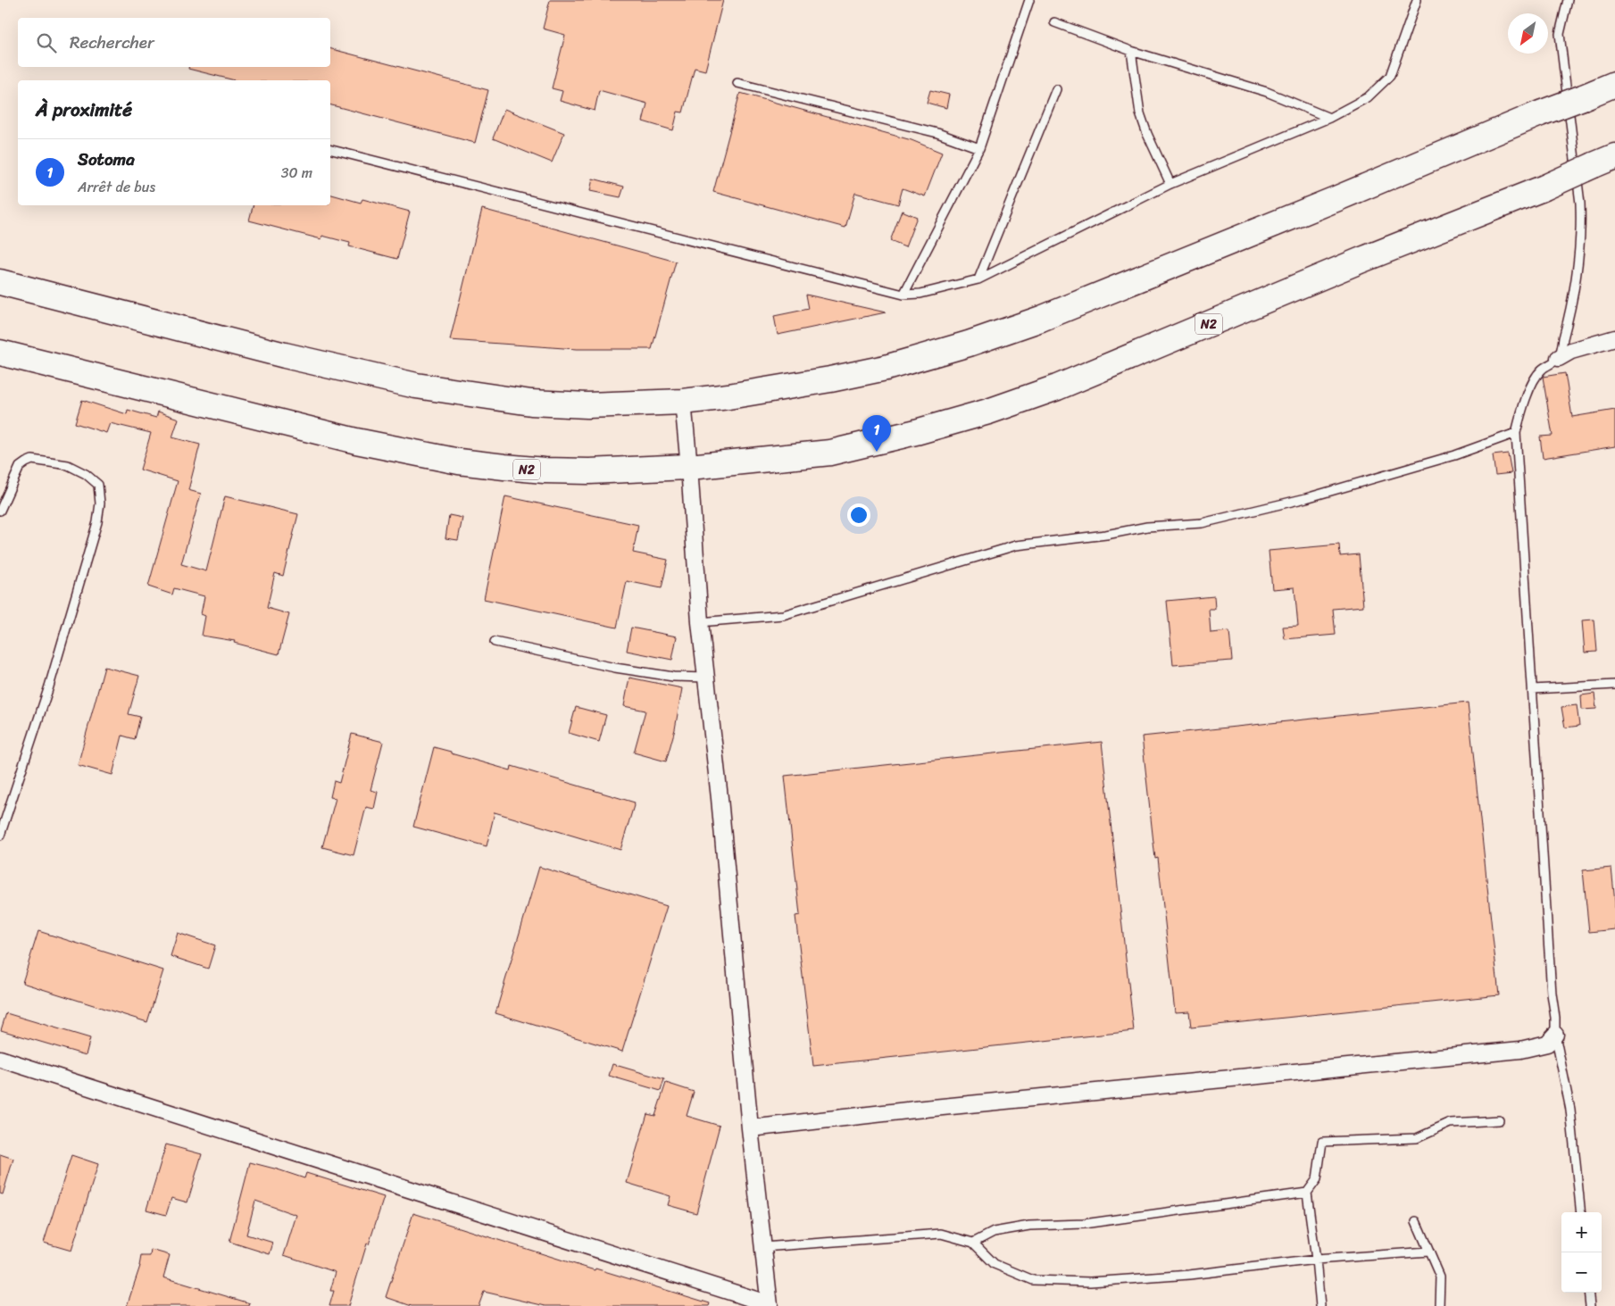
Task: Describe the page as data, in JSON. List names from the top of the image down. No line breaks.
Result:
{"streets":{"highway":["N2"]},"north":"bottom left","page":{"search":"Rechercher","heading":"À proximité","list":[{"mark":"1","name":"Sotoma","note":"Arrêt de bus","value":"30 m"}],"pins":"1","map_buttons":["+","−"]}}
